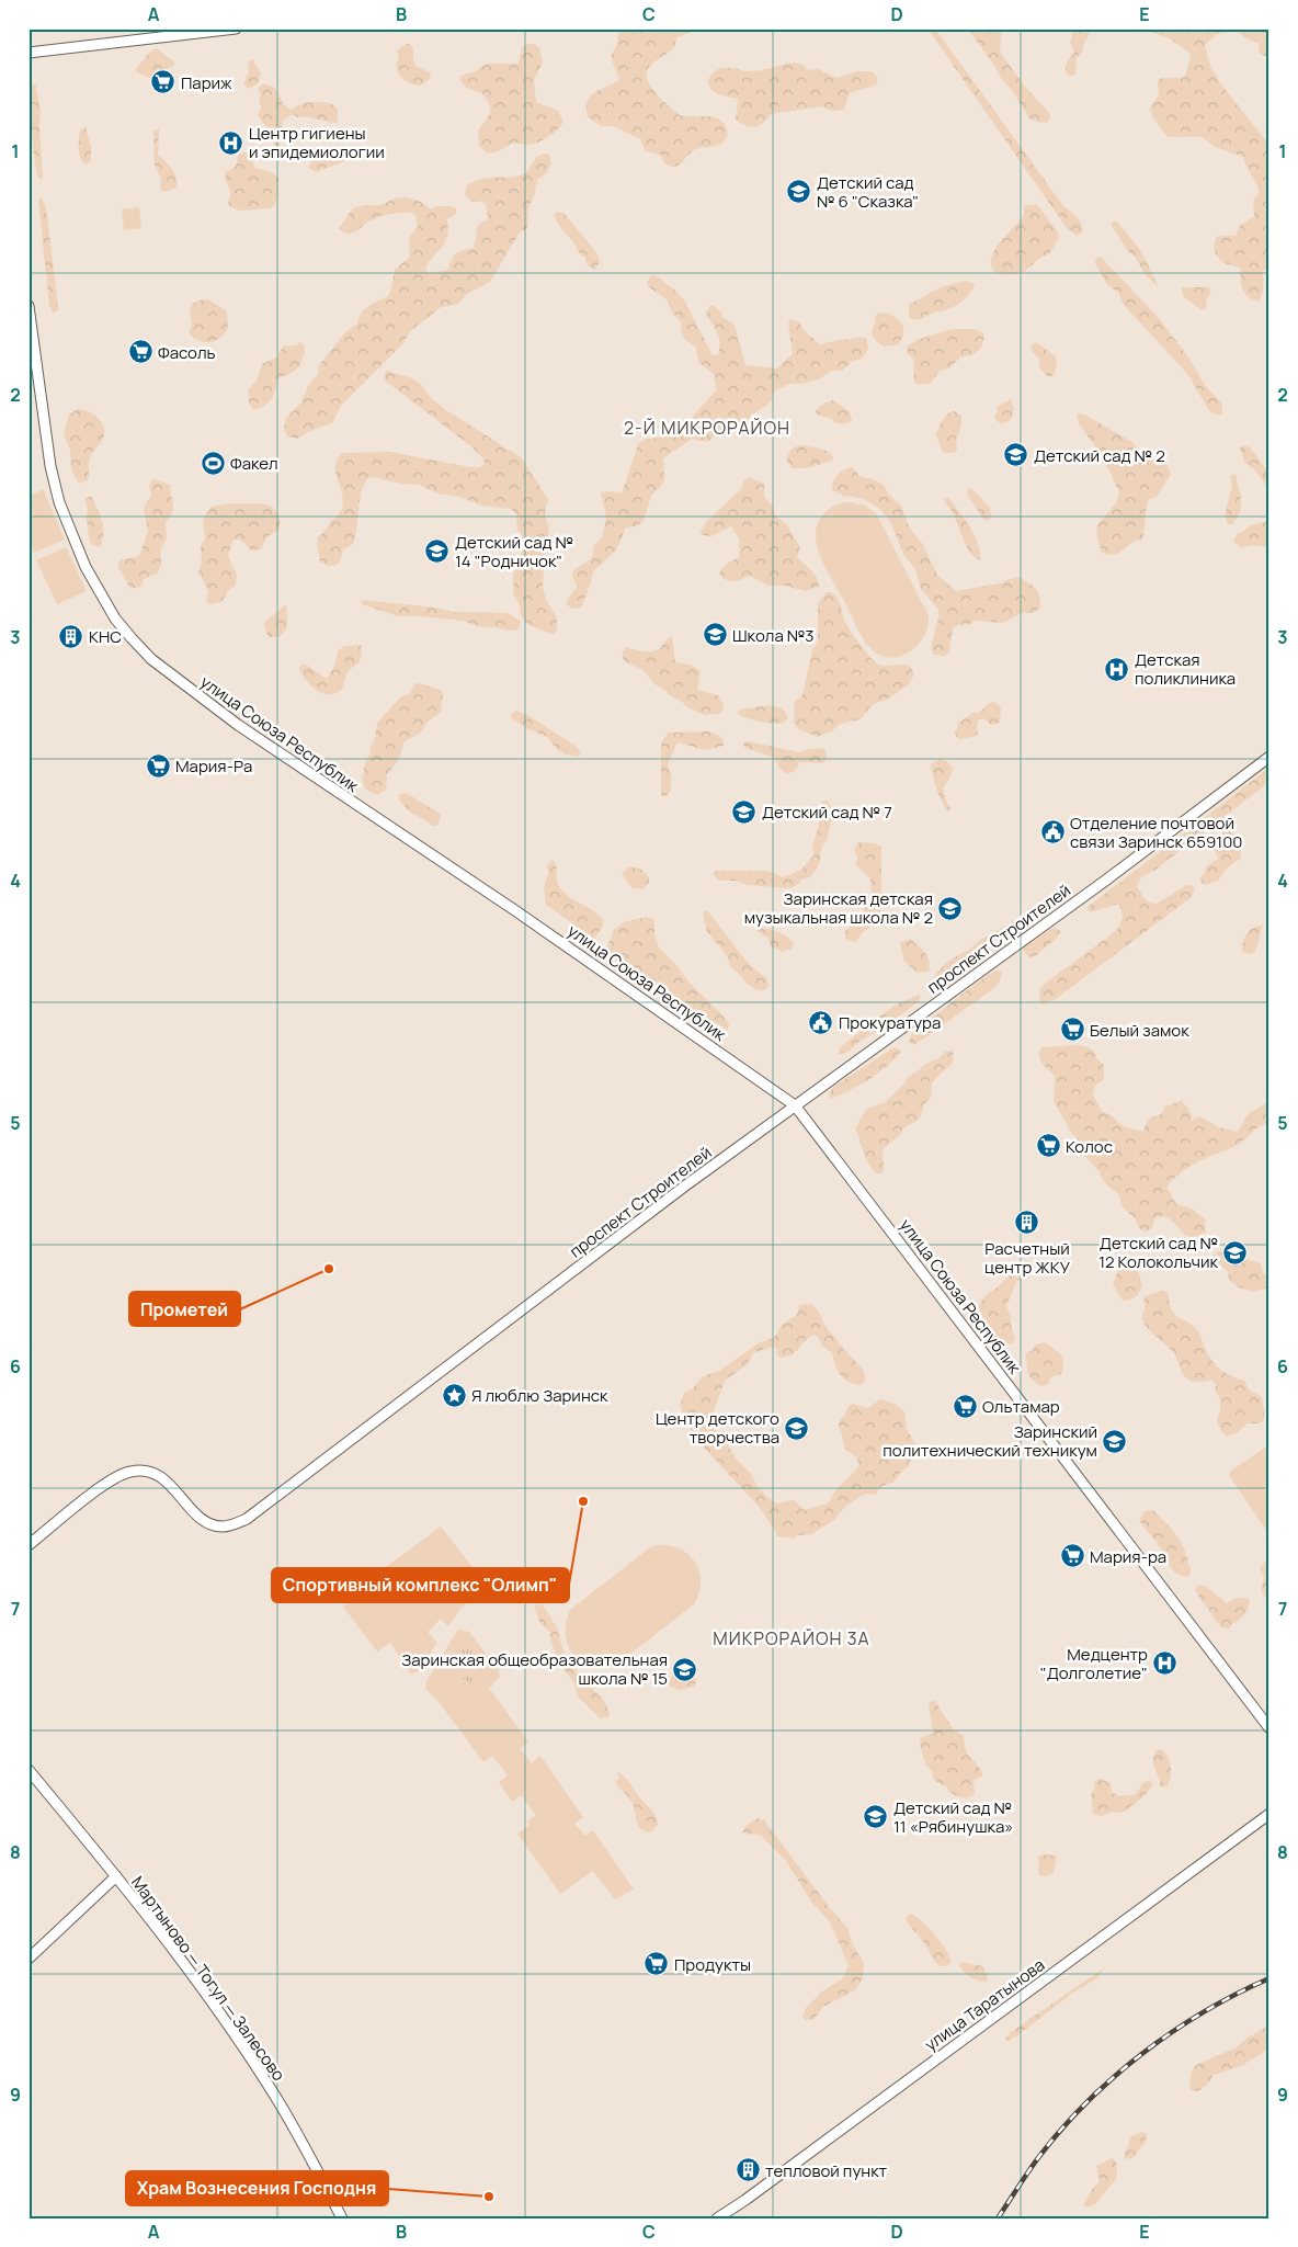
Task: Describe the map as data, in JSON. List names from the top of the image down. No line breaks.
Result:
{"streets":{"street":["улица Союза Республик","проспект Строителей","Мартыново — Тогул — Залесово","улица Таратынова"]},"crossings":[["улица Союза Республик","проспект Строителей"]],"districts":["2-Й МИКРОРАЙОН","МИКРОРАЙОН 3А"],"places":{"supermarket":["Париж","Фасоль","Мария-Ра","Белый замок","Колос","Ольтамар","Мария-ра","Продукты"],"hospital":["Центр гигиены и эпидемиологии","Детская поликлиника","Медцентр \"Долголетие\""],"school or university":["Детский сад № 6 \"Сказка\"","Детский сад № 2","Детский сад № 14 \"Родничок\"","Школа №3","Детский сад № 7","Заринская детская музыкальная школа № 2","Детский сад № 12 Колокольчик","Центр детского творчества","Заринский политехнический техникум","Заринская общеобразовательная школа № 15","Детский сад № 11 «Рябинушка»"],"sports":["Факел"],"building":["КНС","Расчетный центр ЖКУ","тепловой пункт"],"public building":["Отделение почтовой связи Заринск 659100","Прокуратура"],"other":["Прометей","Спортивный комплекс \"Олимп\"","Храм Вознесения Господня"],"place":["Я люблю Заринск"]},"grid":{"columns":["A","B","C","D","E"],"rows":["1","2","3","4","5","6","7","8","9"]}}
